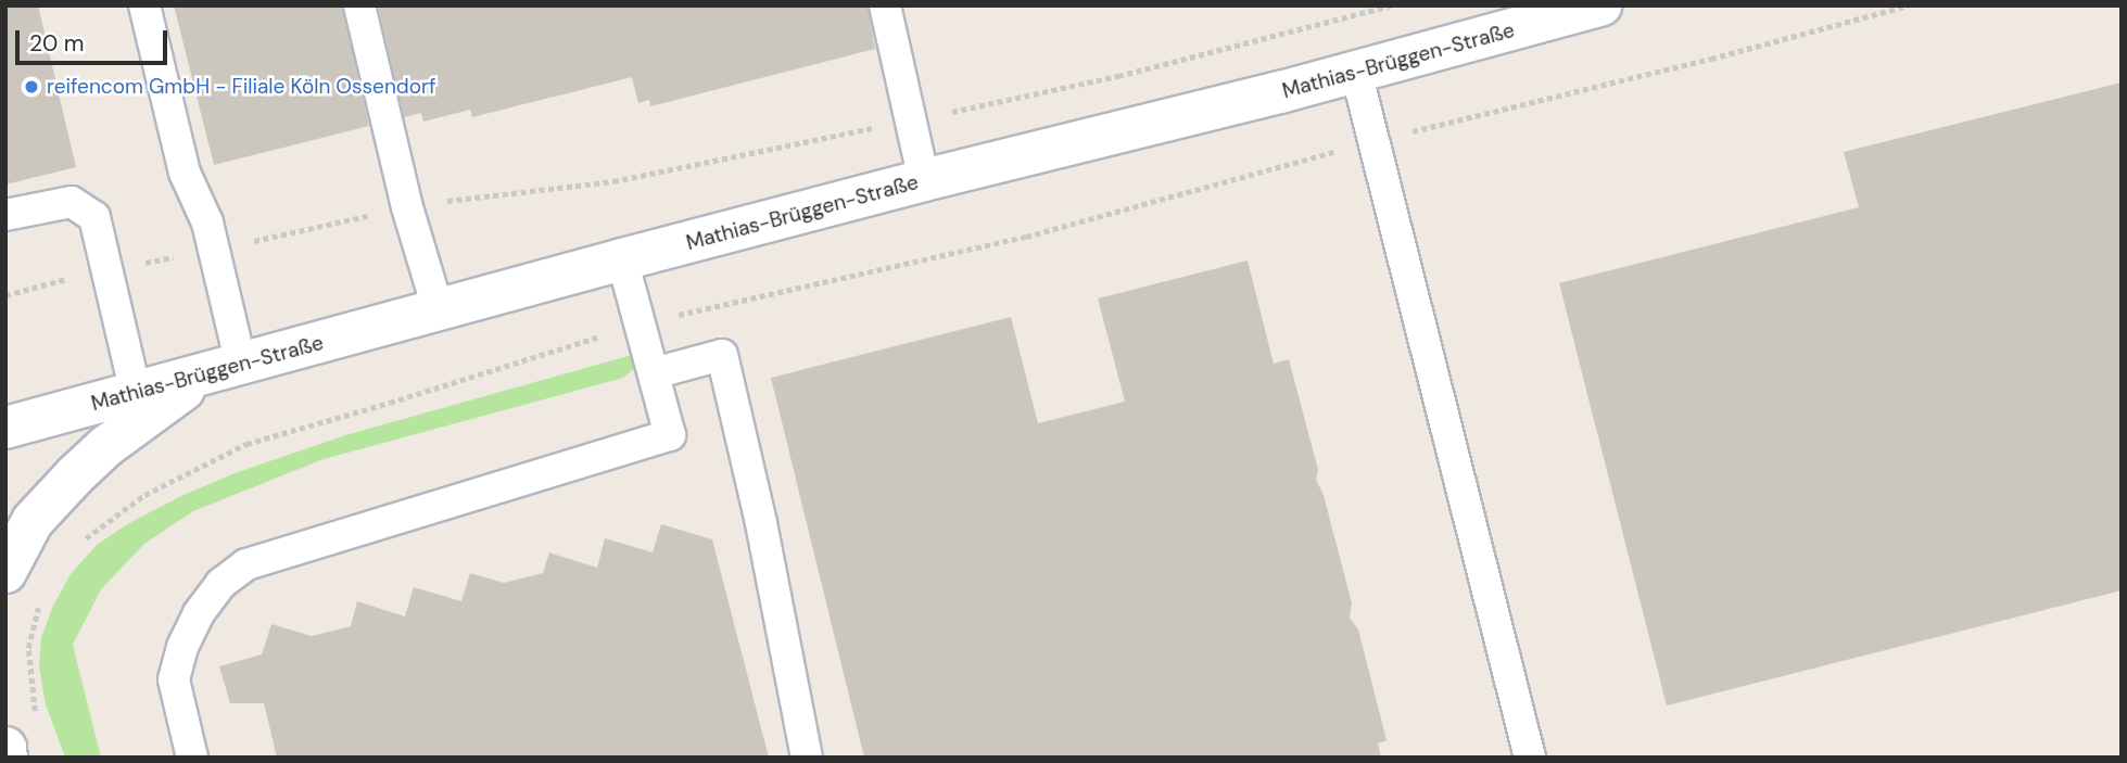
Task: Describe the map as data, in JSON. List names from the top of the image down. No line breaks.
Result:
{"streets":{"street":["Mathias-Brüggen-Straße"]},"places":["reifencom GmbH - Filiale Köln Ossendorf"],"scale_bar":"20 m"}
